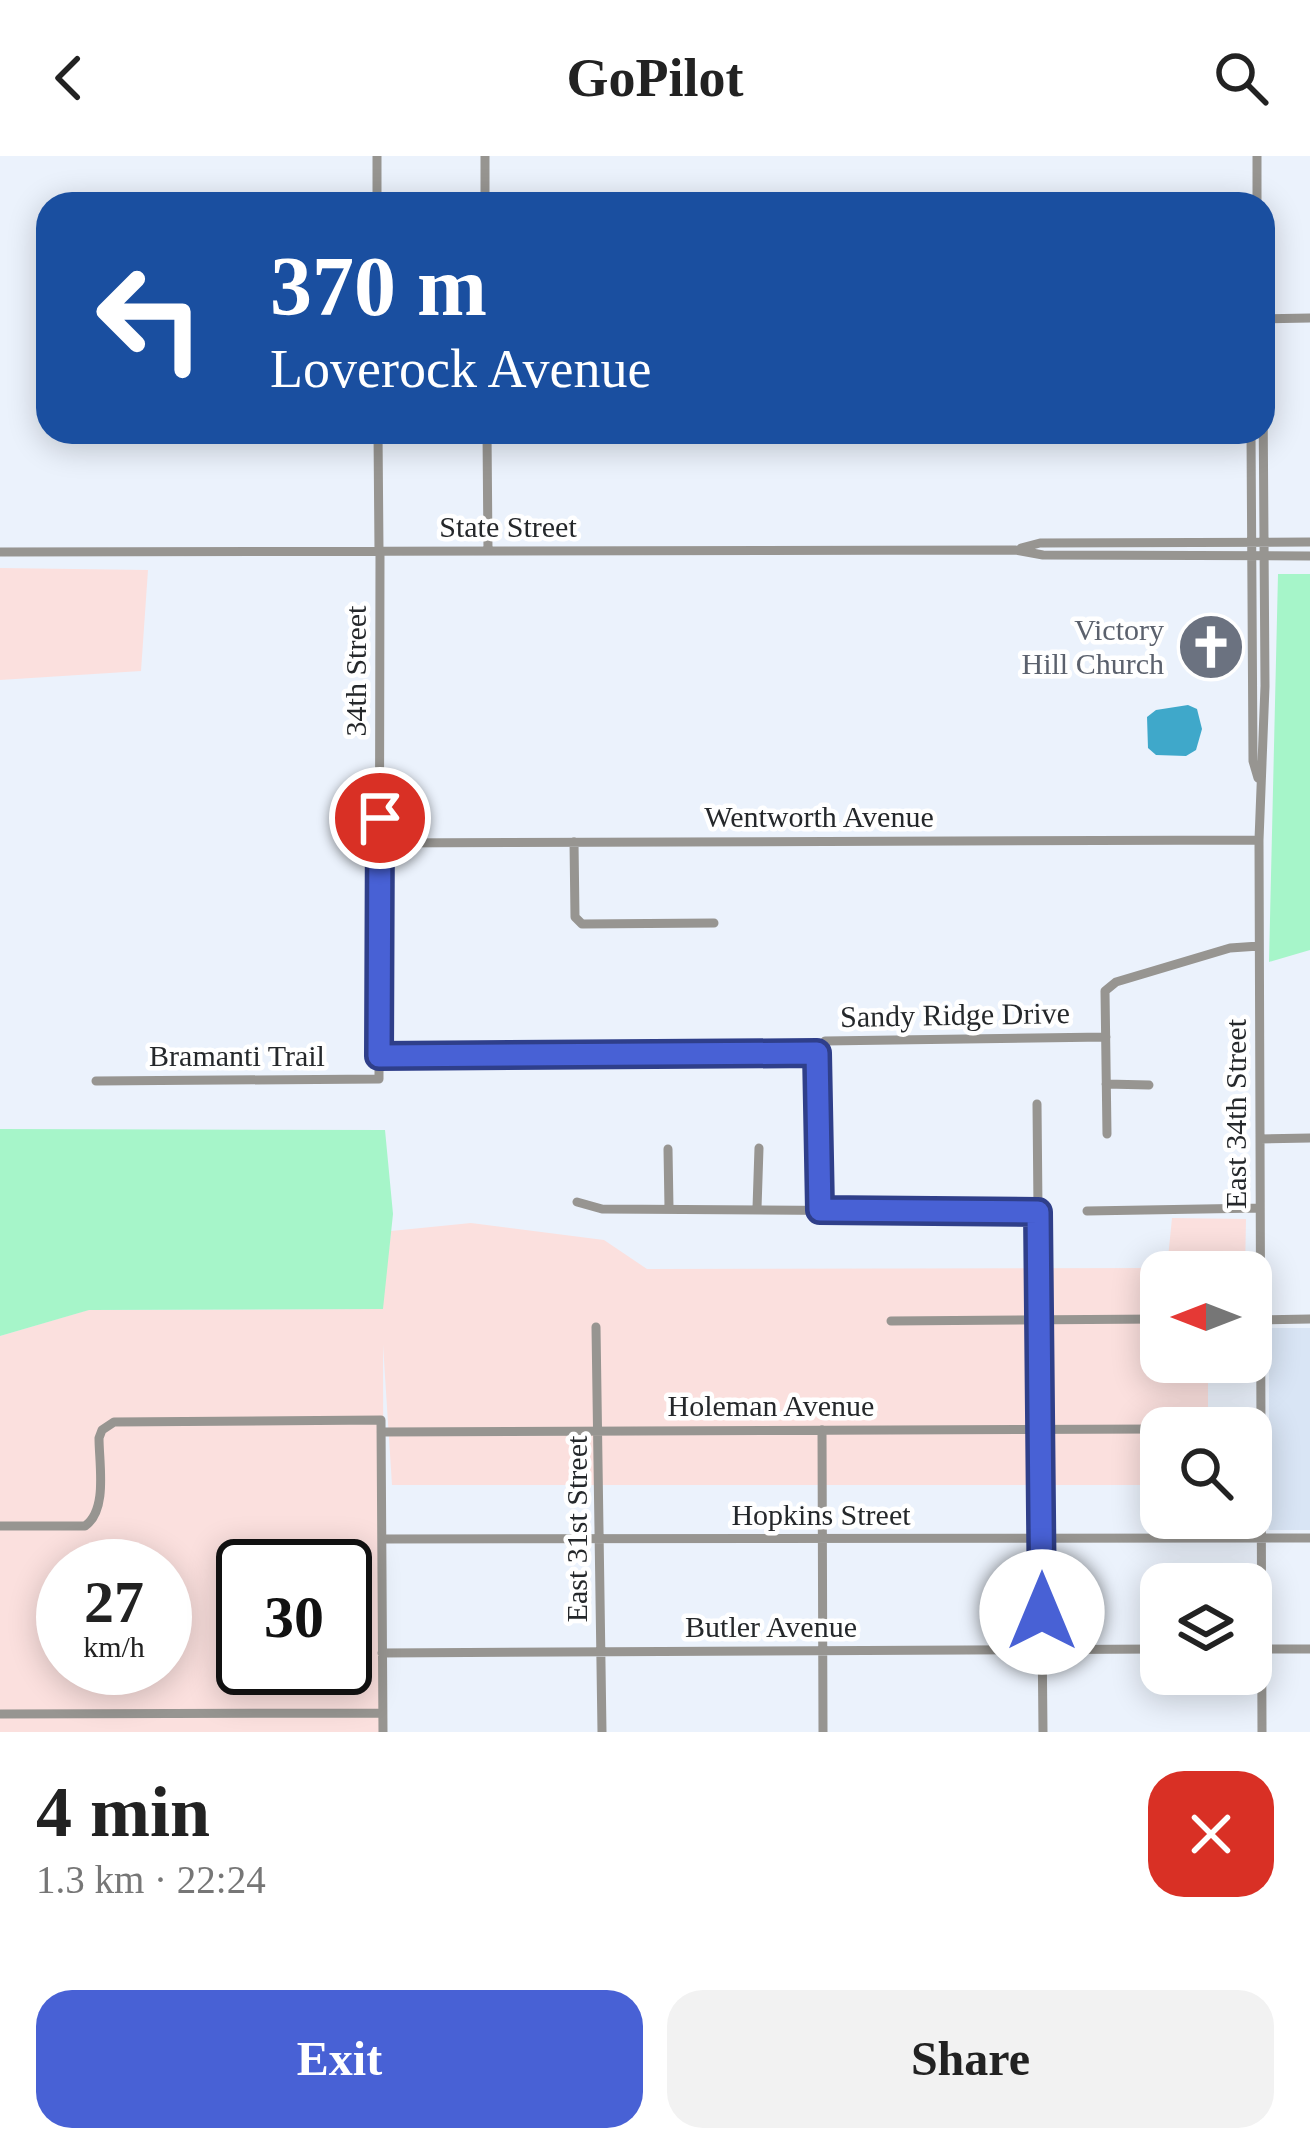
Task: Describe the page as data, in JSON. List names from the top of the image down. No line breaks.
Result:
{"streets":{"street":["State Street","34th Street","Wentworth Avenue","Sandy Ridge Drive","Bramanti Trail","East 34th Street","Holeman Avenue","Hopkins Street","East 31st Street","Butler Avenue"]},"crossings":[["State Street","34th Street"],["34th Street","Wentworth Avenue"],["34th Street","Sandy Ridge Drive"],["34th Street","Bramanti Trail"],["Wentworth Avenue","East 34th Street"],["Holeman Avenue","East 31st Street"],["Hopkins Street","East 31st Street"],["East 31st Street","Butler Avenue"]],"places":{"church":["Victory Hill Church"]},"north":"left","page":{"header":"GoPilot","turn":["370 m","Loverock Avenue"],"speed":"27 km/h","limit":"30","heading":["4 min","1.3 km · 22:24"],"buttons":["Exit","Share"]}}
